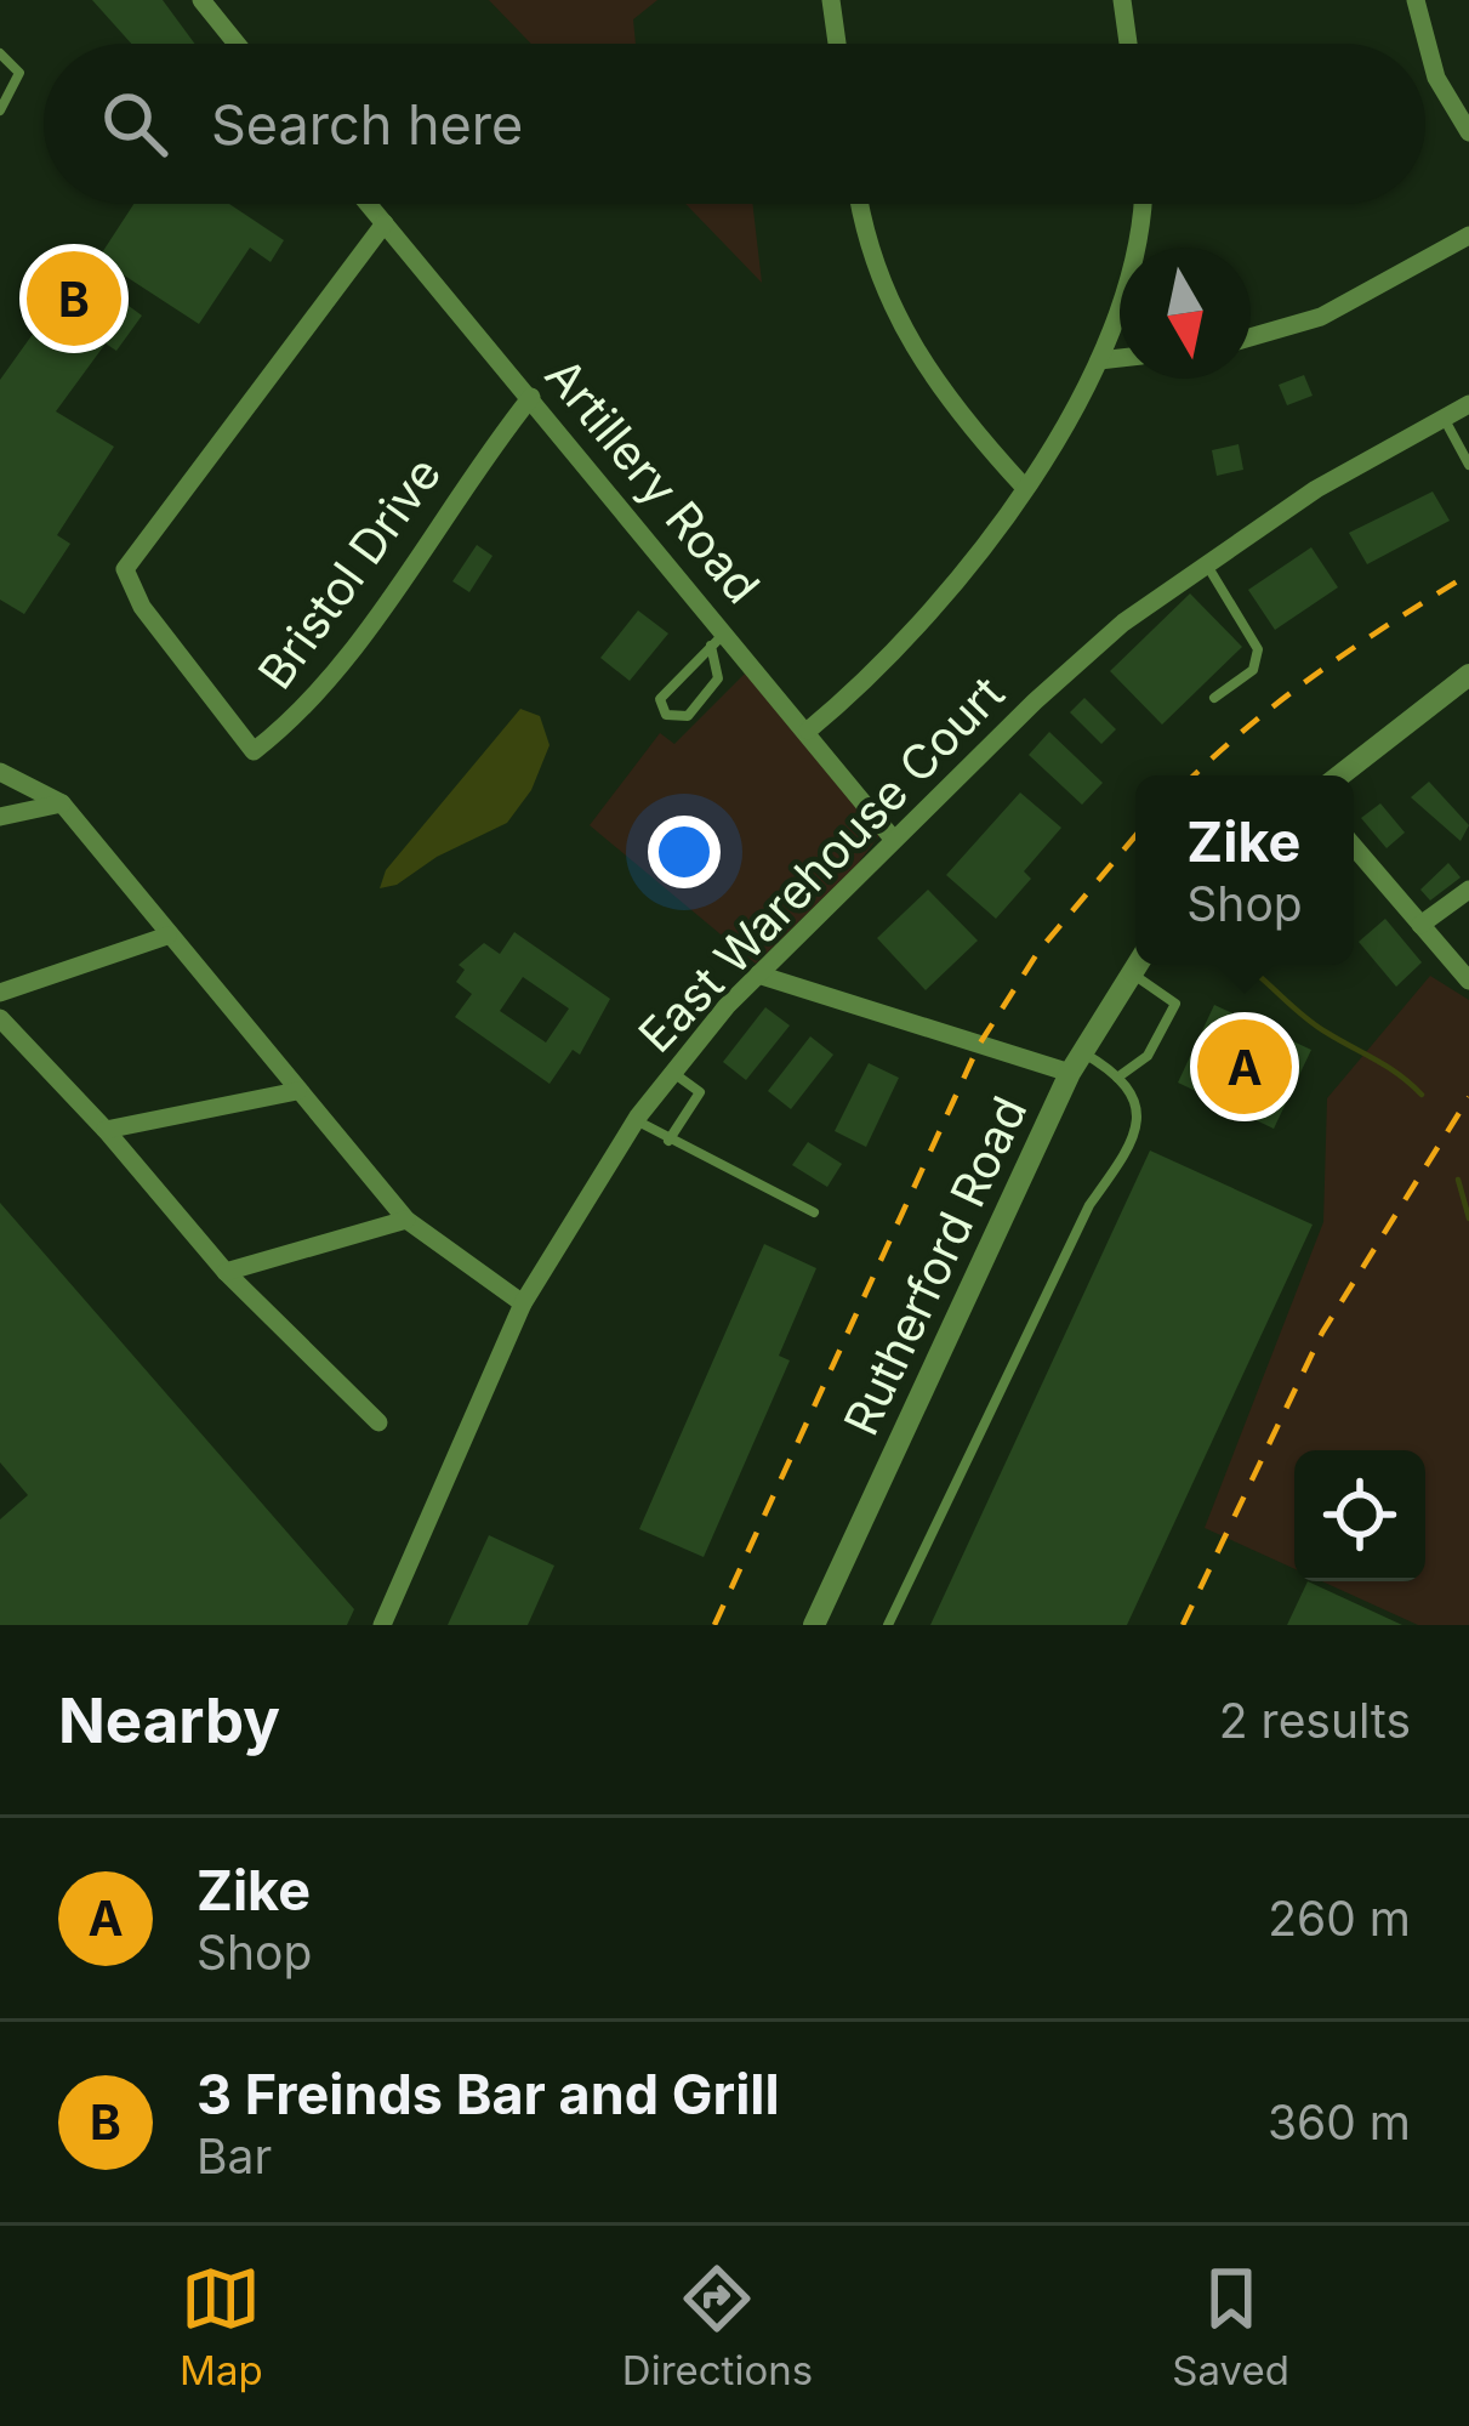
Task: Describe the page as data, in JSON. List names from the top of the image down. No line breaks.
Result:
{"streets":{"street":["Artillery Road","Bristol Drive","East Warehouse Court","Rutherford Road"]},"crossings":[["Artillery Road","Bristol Drive"],["Artillery Road","East Warehouse Court"]],"north":"bottom","page":{"search":"Search here","pins":["B","A"],"popup":["Zike","Shop"],"heading":["Nearby","2 results"],"list":[{"mark":"A","name":"Zike","note":"Shop","value":"260 m"},{"mark":"B","name":"3 Freinds Bar and Grill","note":"Bar","value":"360 m"}],"nav":["Map","Directions","Saved"]}}
